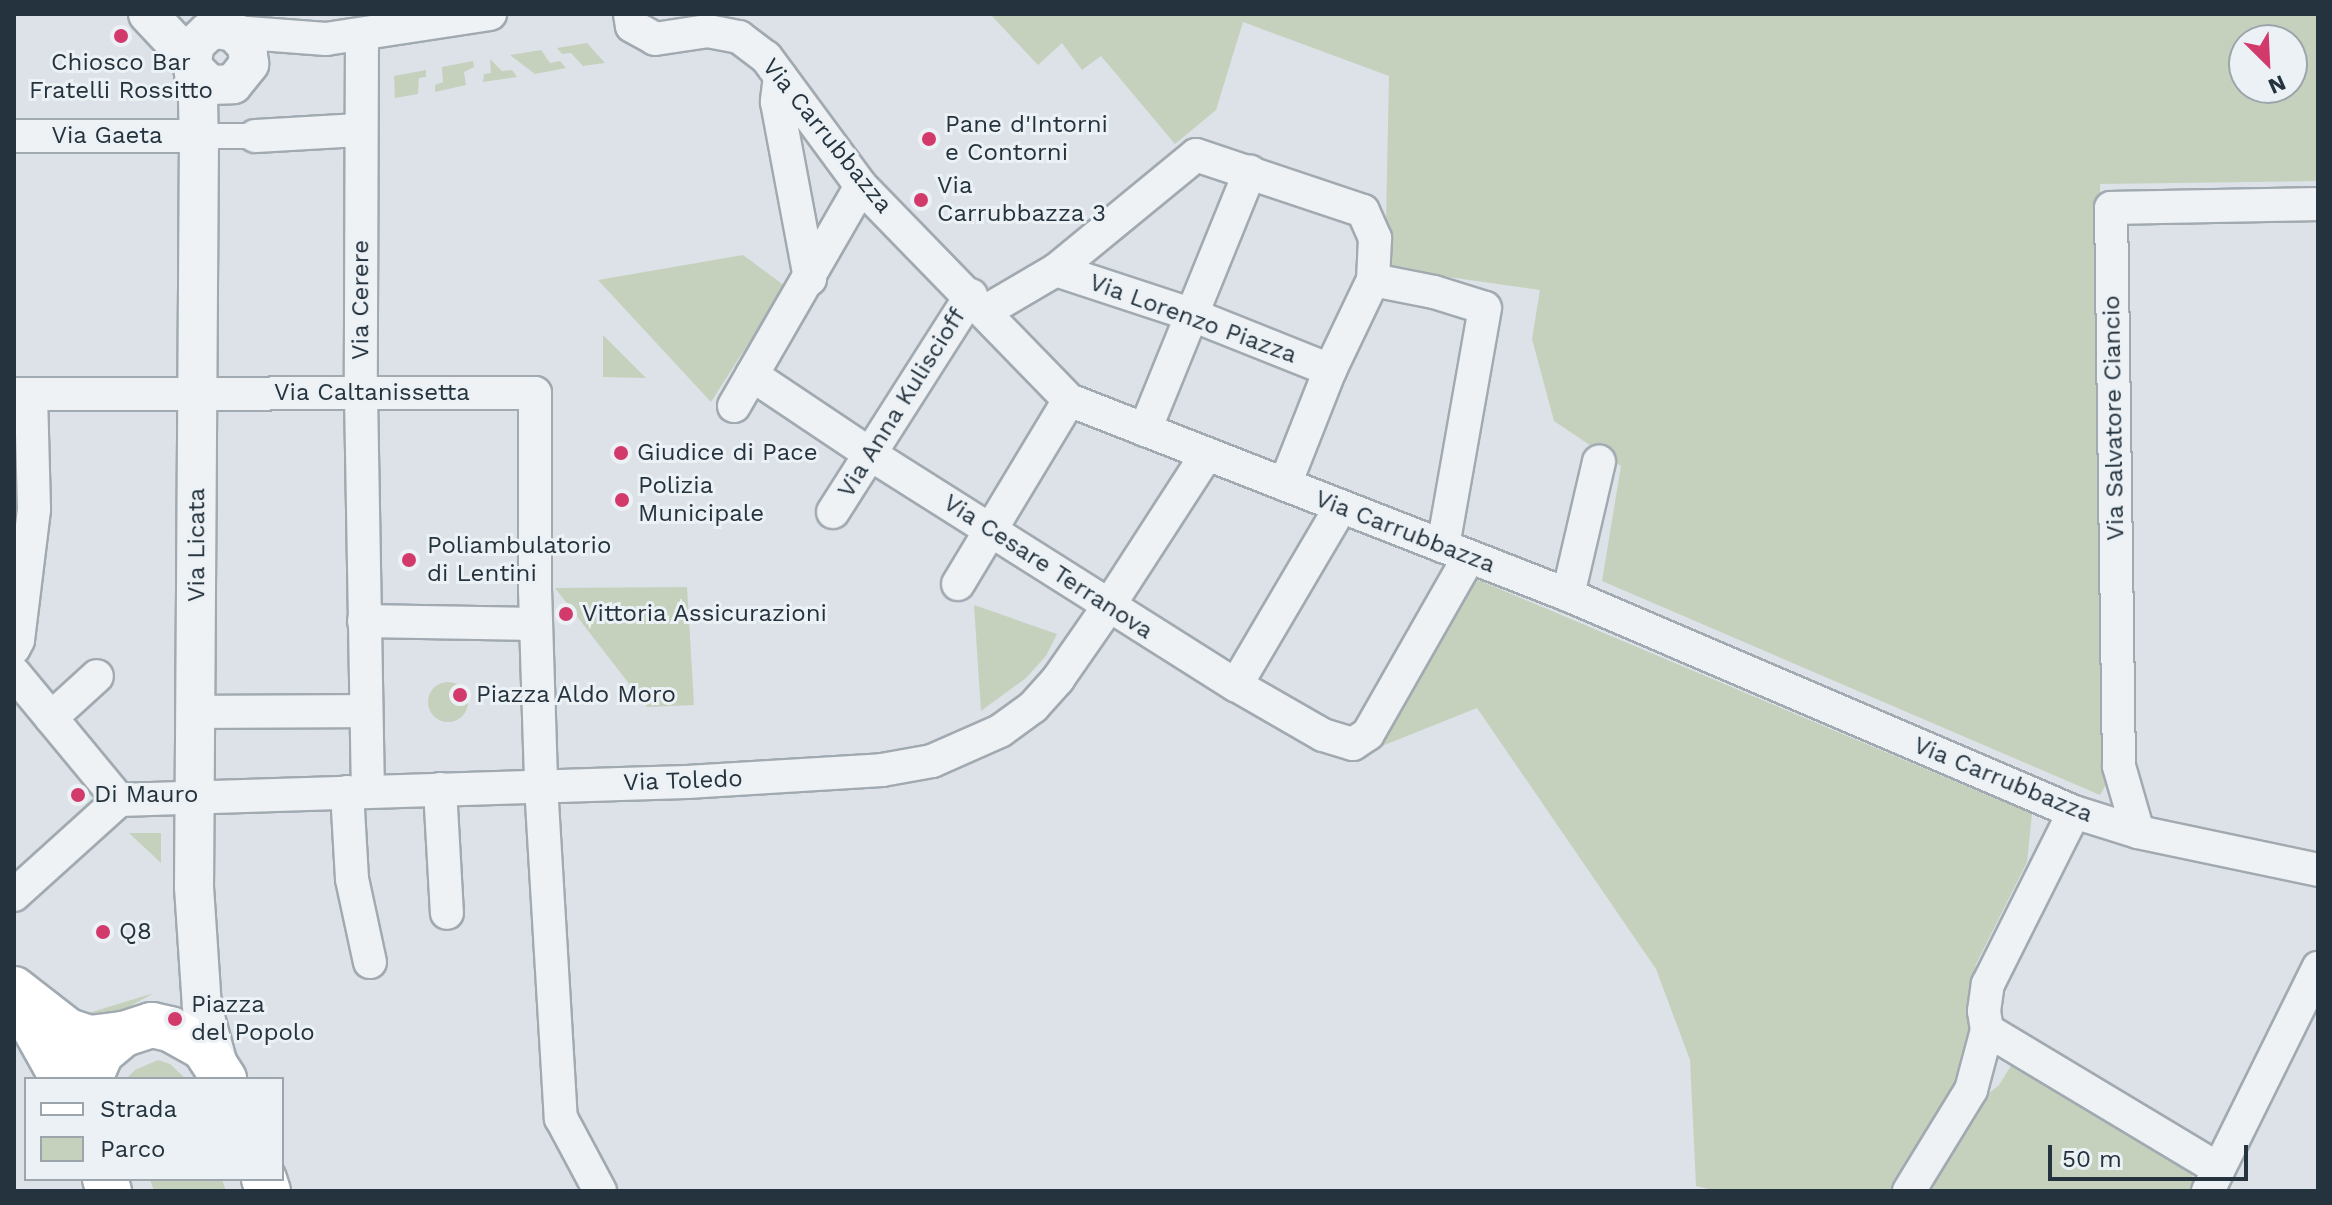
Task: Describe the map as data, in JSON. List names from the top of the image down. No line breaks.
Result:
{"streets":{"street":["Via Gaeta","Via Carrubbazza","Via Cerere","Via Lorenzo Piazza","Via Caltanissetta","Via Anna Kuliscioff","Via Salvatore Ciancio","Via Licata","Via Cesare Terranova","Via Toledo"]},"crossings":[["Via Gaeta","Via Licata"],["Via Carrubbazza","Via Anna Kuliscioff"],["Via Carrubbazza","Via Salvatore Ciancio"],["Via Carrubbazza","Via Cesare Terranova"],["Via Carrubbazza","Via Toledo"],["Via Cerere","Via Caltanissetta"],["Via Cerere","Via Toledo"],["Via Caltanissetta","Via Licata"],["Via Anna Kuliscioff","Via Cesare Terranova"],["Via Licata","Via Toledo"],["Via Cesare Terranova","Via Toledo"]],"places":["Chiosco Bar Fratelli Rossitto","Pane d'Intorni e Contorni","Via Carrubbazza 3","Giudice di Pace","Polizia Municipale","Poliambulatorio di Lentini","Vittoria Assicurazioni","Piazza Aldo Moro","Di Mauro","Q8","Piazza del Popolo"],"legend":["Strada","Parco"],"scale_bar":"50 m","north":"bottom right"}
